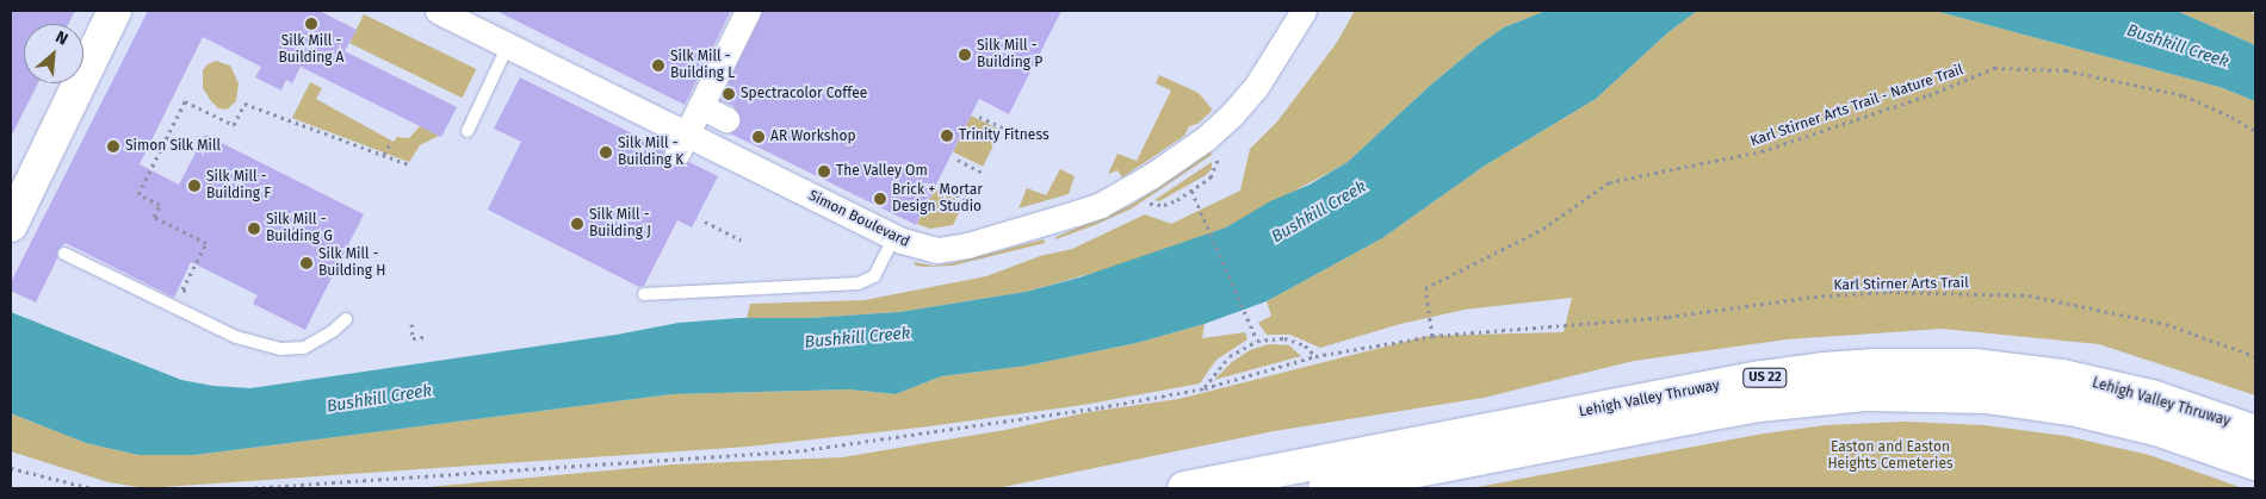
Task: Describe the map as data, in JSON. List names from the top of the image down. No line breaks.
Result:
{"streets":{"main road":["US 22","Lehigh Valley Thruway"],"street":["Simon Boulevard"],"path":["Karl Stirner Arts Trail - Nature Trail","Karl Stirner Arts Trail"]},"crossings":[["Karl Stirner Arts Trail - Nature Trail","Karl Stirner Arts Trail"]],"water":["Bushkill Creek"],"parks":["Easton and Easton Heights Cemeteries"],"places":["Silk Mill - Building A","Silk Mill - Building P","Silk Mill - Building L","Spectracolor Coffee","Trinity Fitness","AR Workshop","Simon Silk Mill","Silk Mill - Building K","The Valley Om","Silk Mill - Building F","Brick + Mortar Design Studio","Silk Mill - Building J","Silk Mill - Building G","Silk Mill - Building H"],"north":"top right"}
